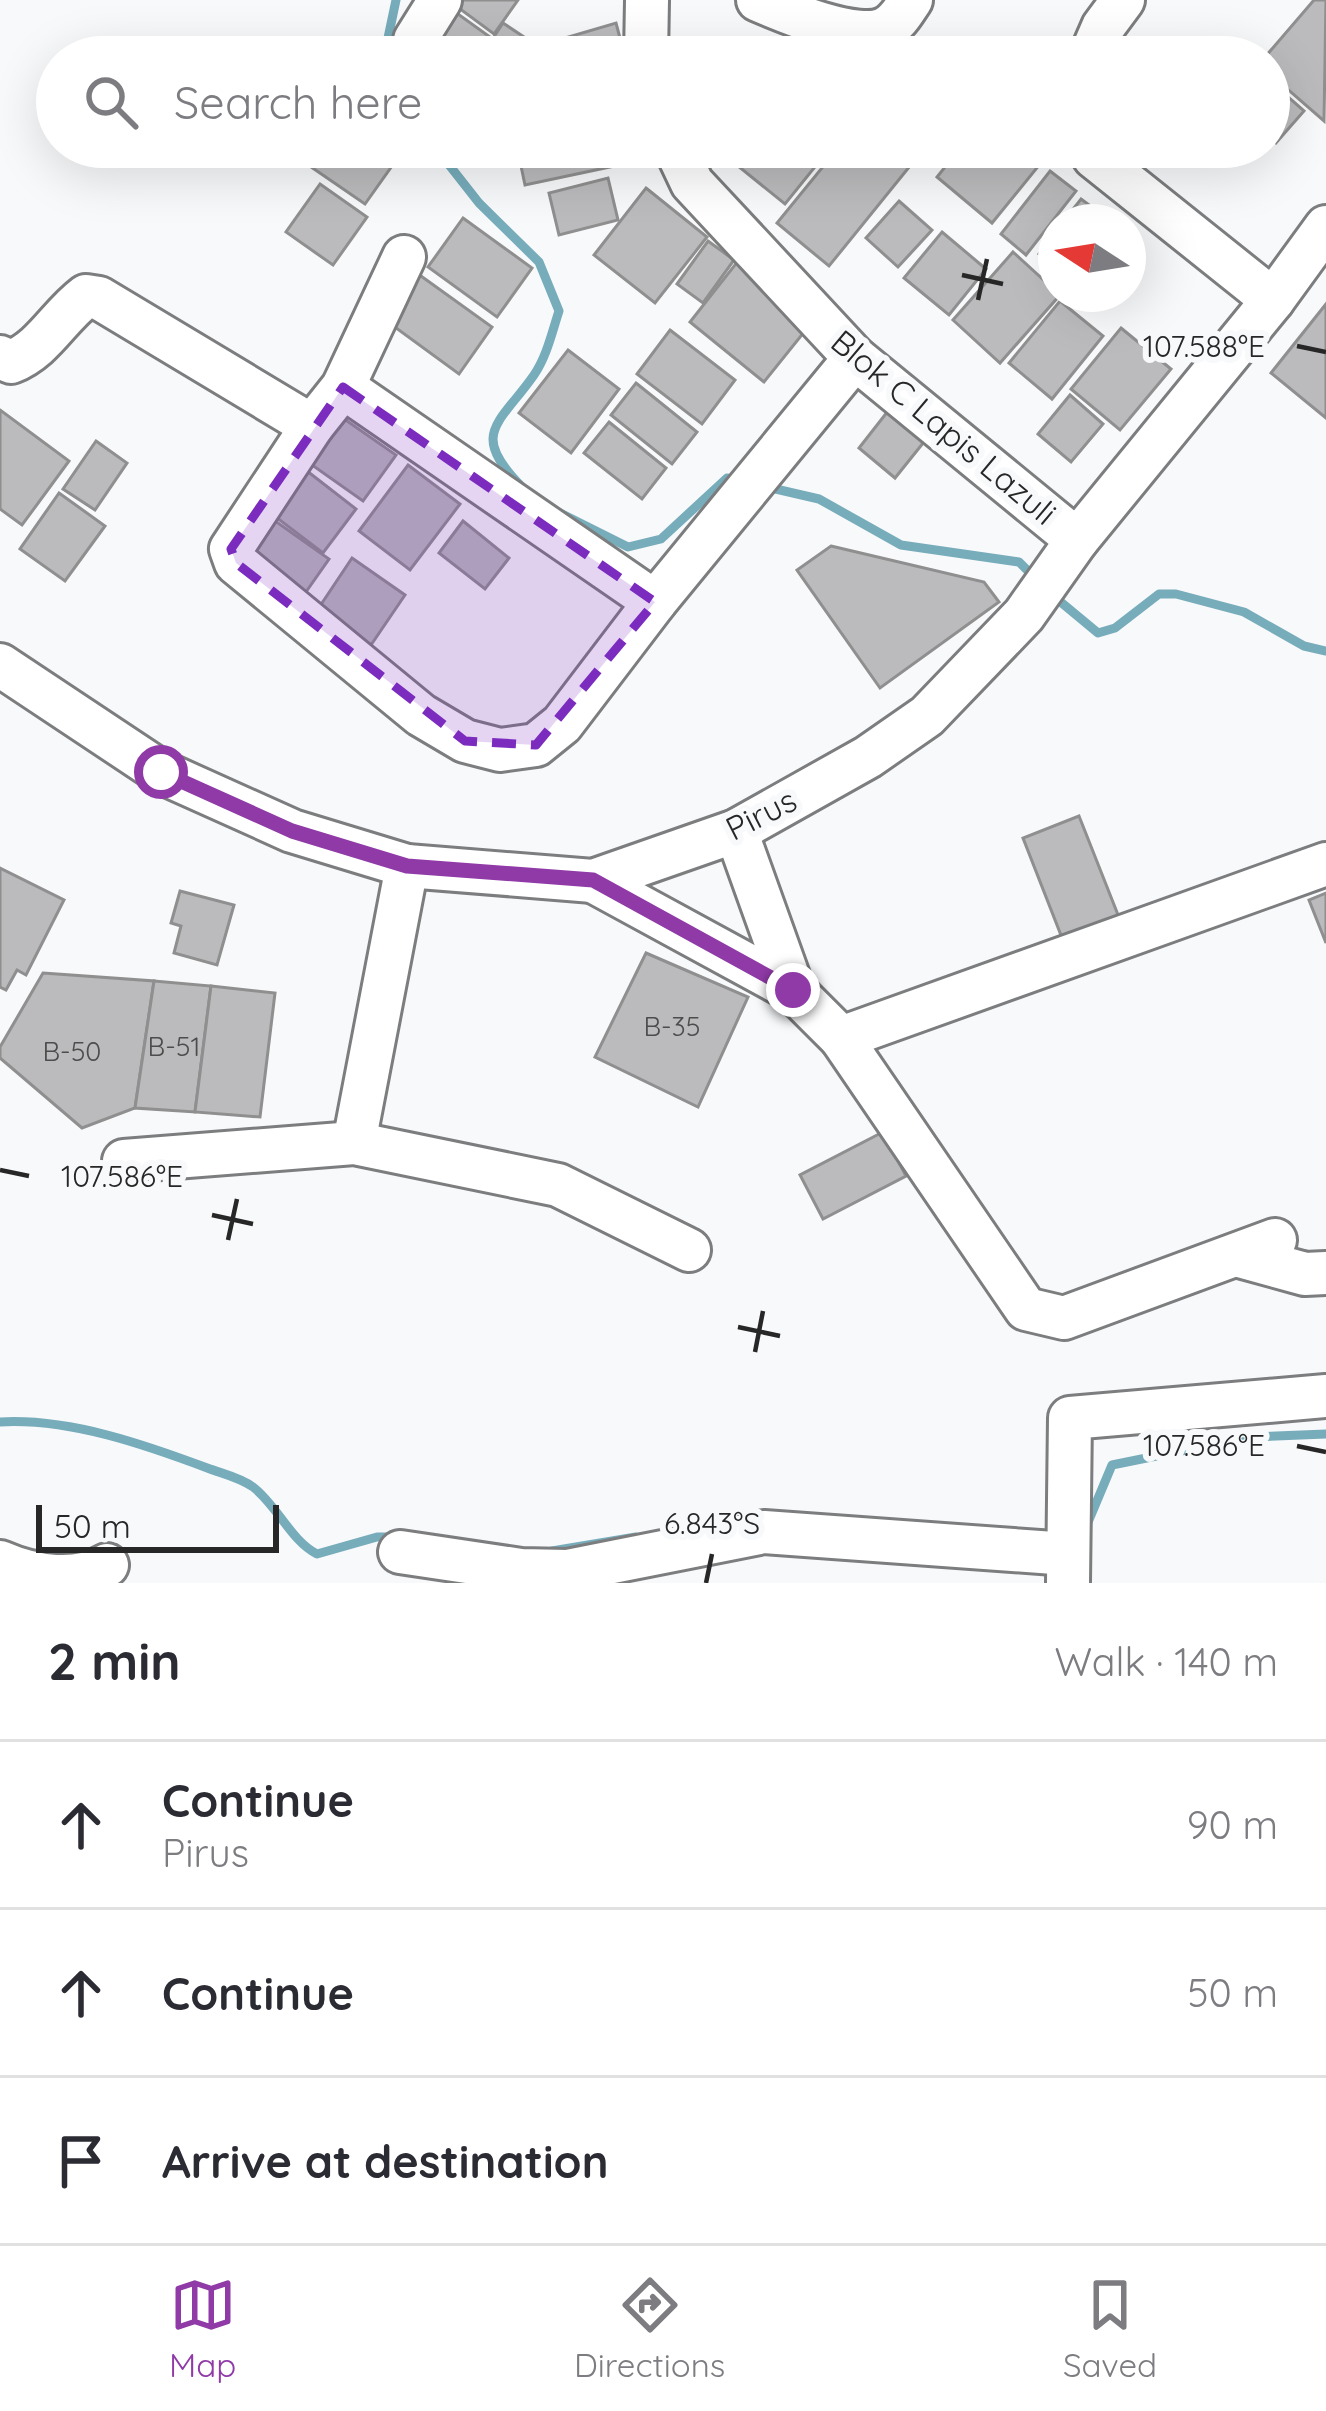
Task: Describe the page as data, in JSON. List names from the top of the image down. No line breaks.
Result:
{"streets":{"street":["Blok C Lapis Lazuli","Pirus"]},"crossings":[["Blok C Lapis Lazuli","Pirus"]],"house_numbers":["B-35","B-51","B-50"],"scale_bar":"50 m","north":"left","page":{"search":"Search here","scale":"50 m","heading":["2 min","Walk · 140 m"],"list":[["Continue","Pirus","90 m"],["Continue","50 m"],"Arrive at destination"],"nav":["Map","Directions","Saved"]},"coordinates":["107.588°E","107.586°E","6.843°S"]}
